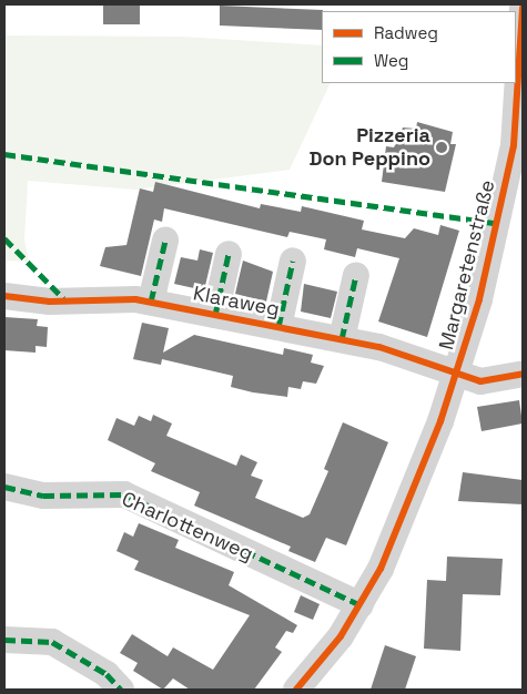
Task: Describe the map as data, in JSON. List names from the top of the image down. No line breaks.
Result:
{"streets":{"street":["Margaretenstraße","Klaraweg","Charlottenweg"]},"crossings":[["Margaretenstraße","Klaraweg"],["Margaretenstraße","Charlottenweg"]],"places":["Pizzeria Don Peppino"],"legend":["Radweg","Weg"]}
